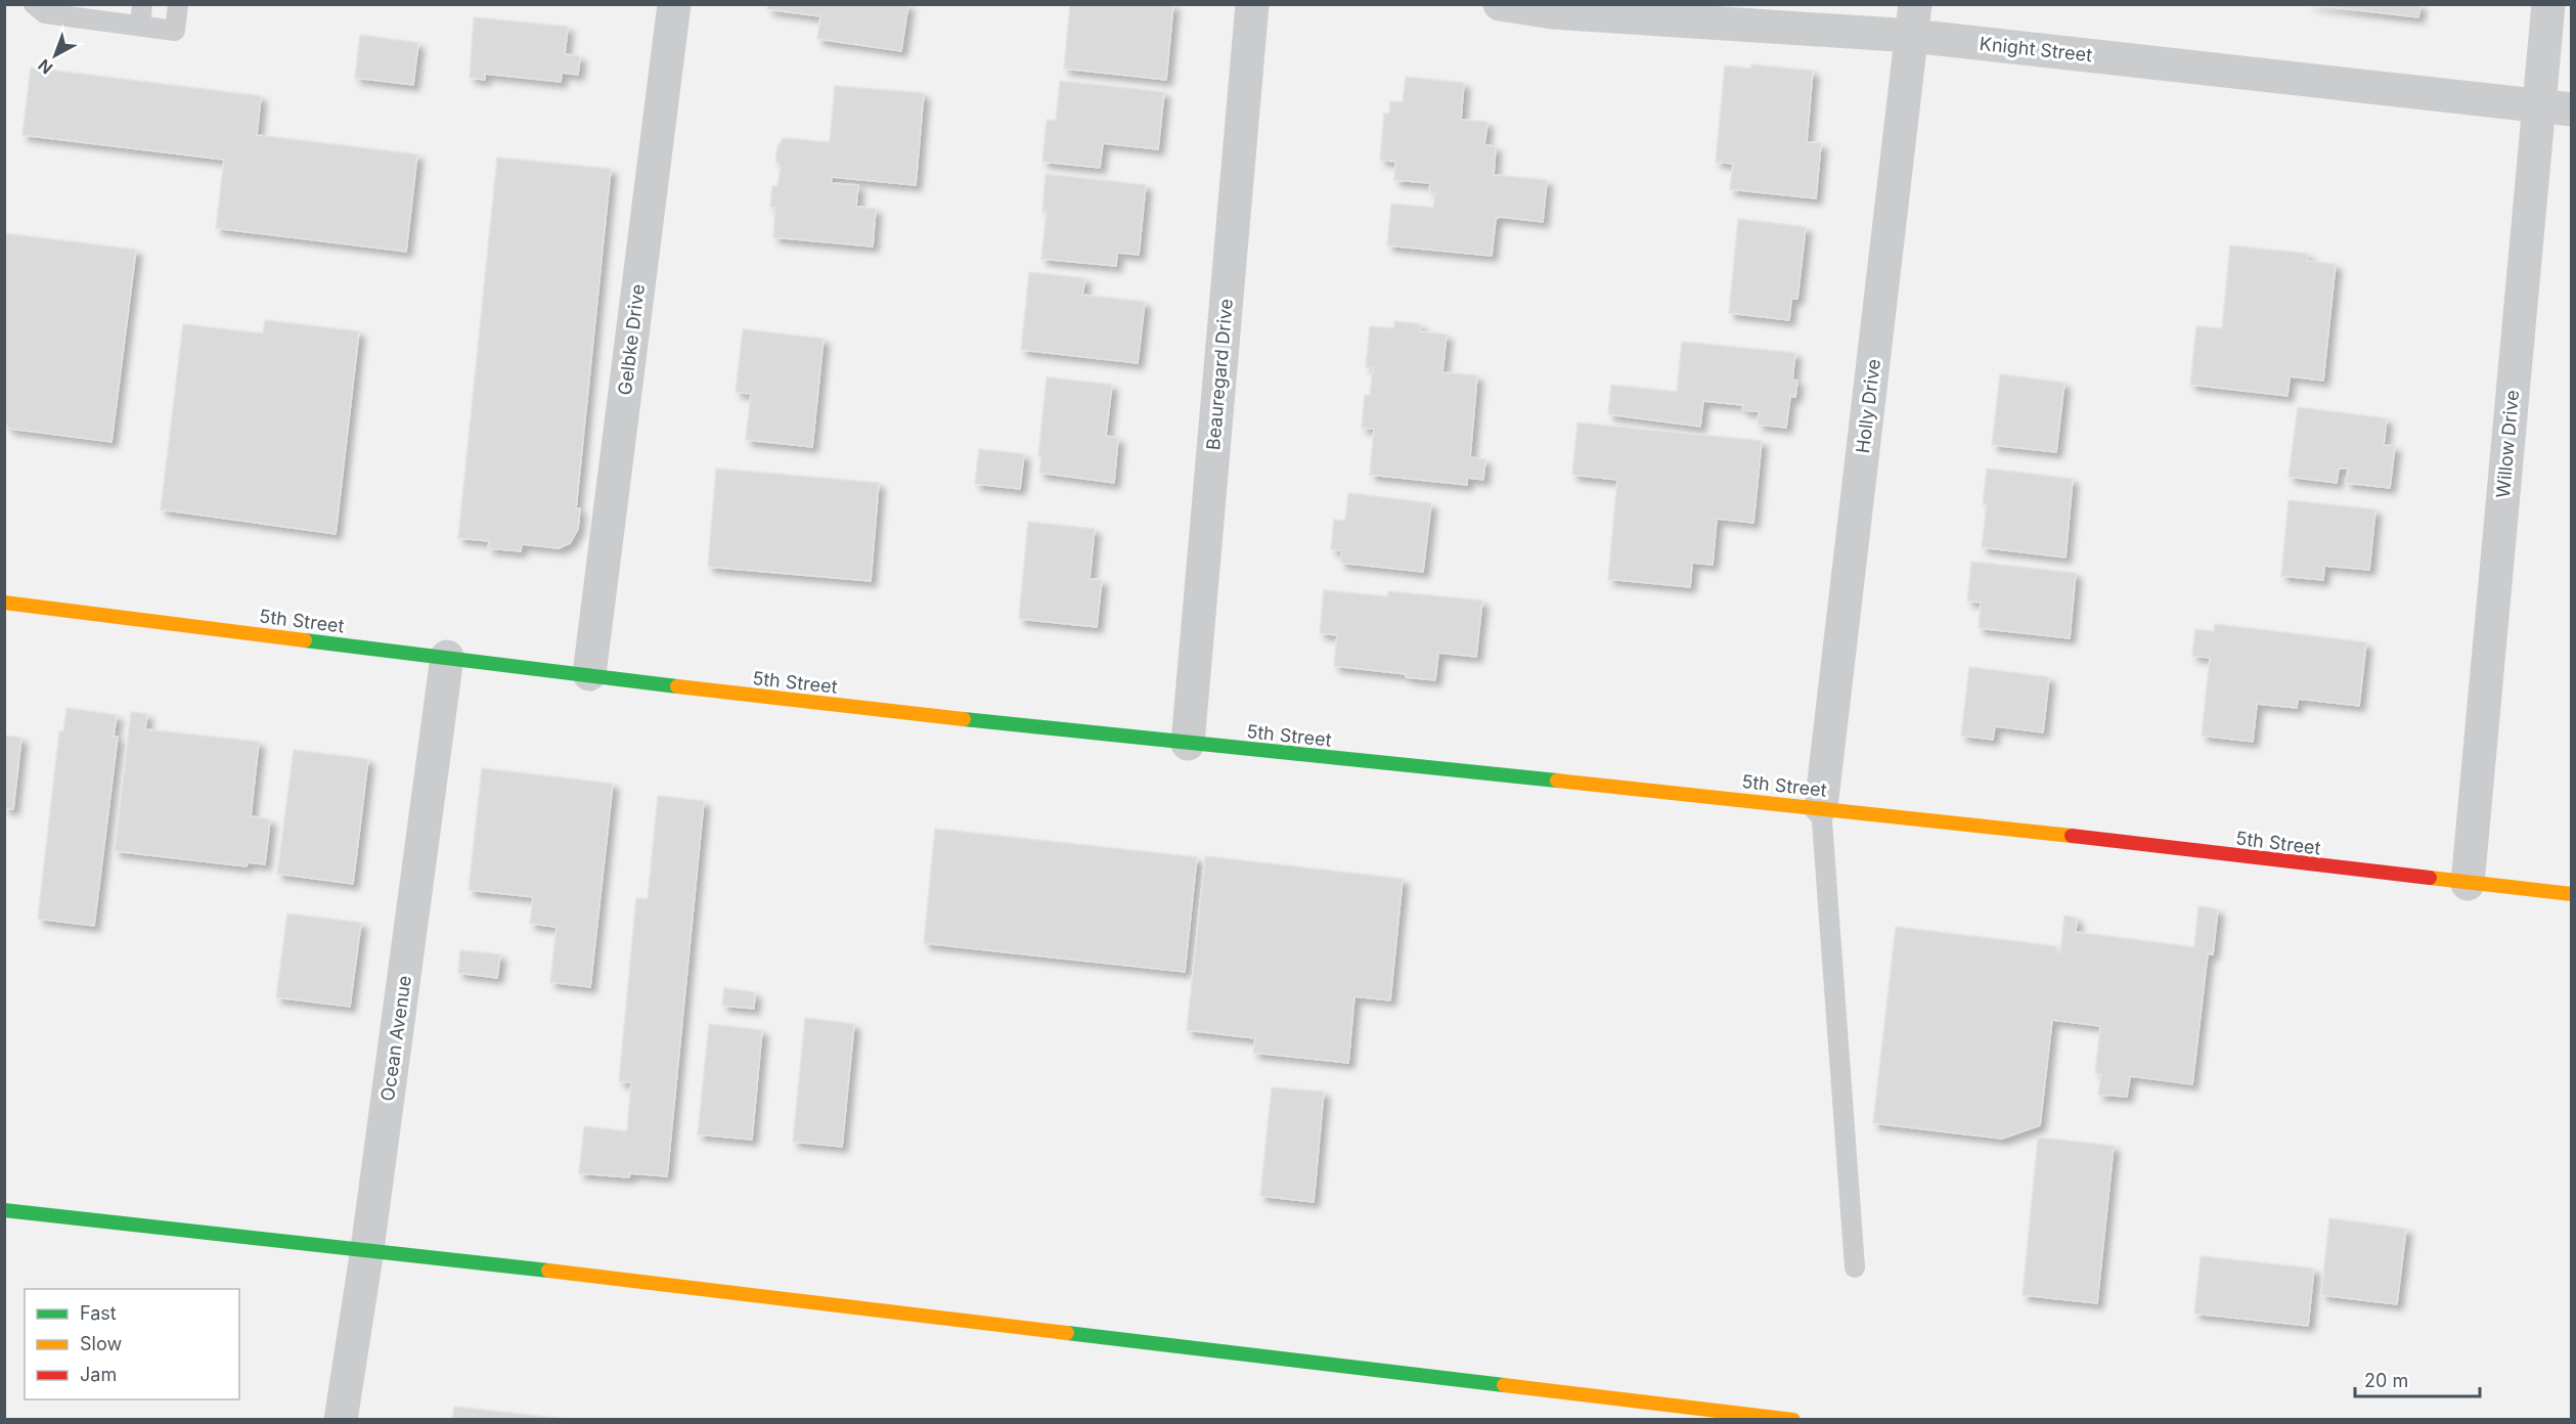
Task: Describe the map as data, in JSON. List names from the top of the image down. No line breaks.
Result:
{"streets":{"main road":["5th Street"],"street":["Knight Street","Gelbke Drive","Beauregard Drive","Holly Drive","Willow Drive","Ocean Avenue"]},"crossings":[["Knight Street","Holly Drive"],["Knight Street","Willow Drive"],["Gelbke Drive","5th Street"],["Beauregard Drive","5th Street"],["Holly Drive","5th Street"],["Willow Drive","5th Street"],["5th Street","Ocean Avenue"]],"legend":["Fast","Slow","Jam"],"scale_bar":"20 m","north":"bottom left"}
